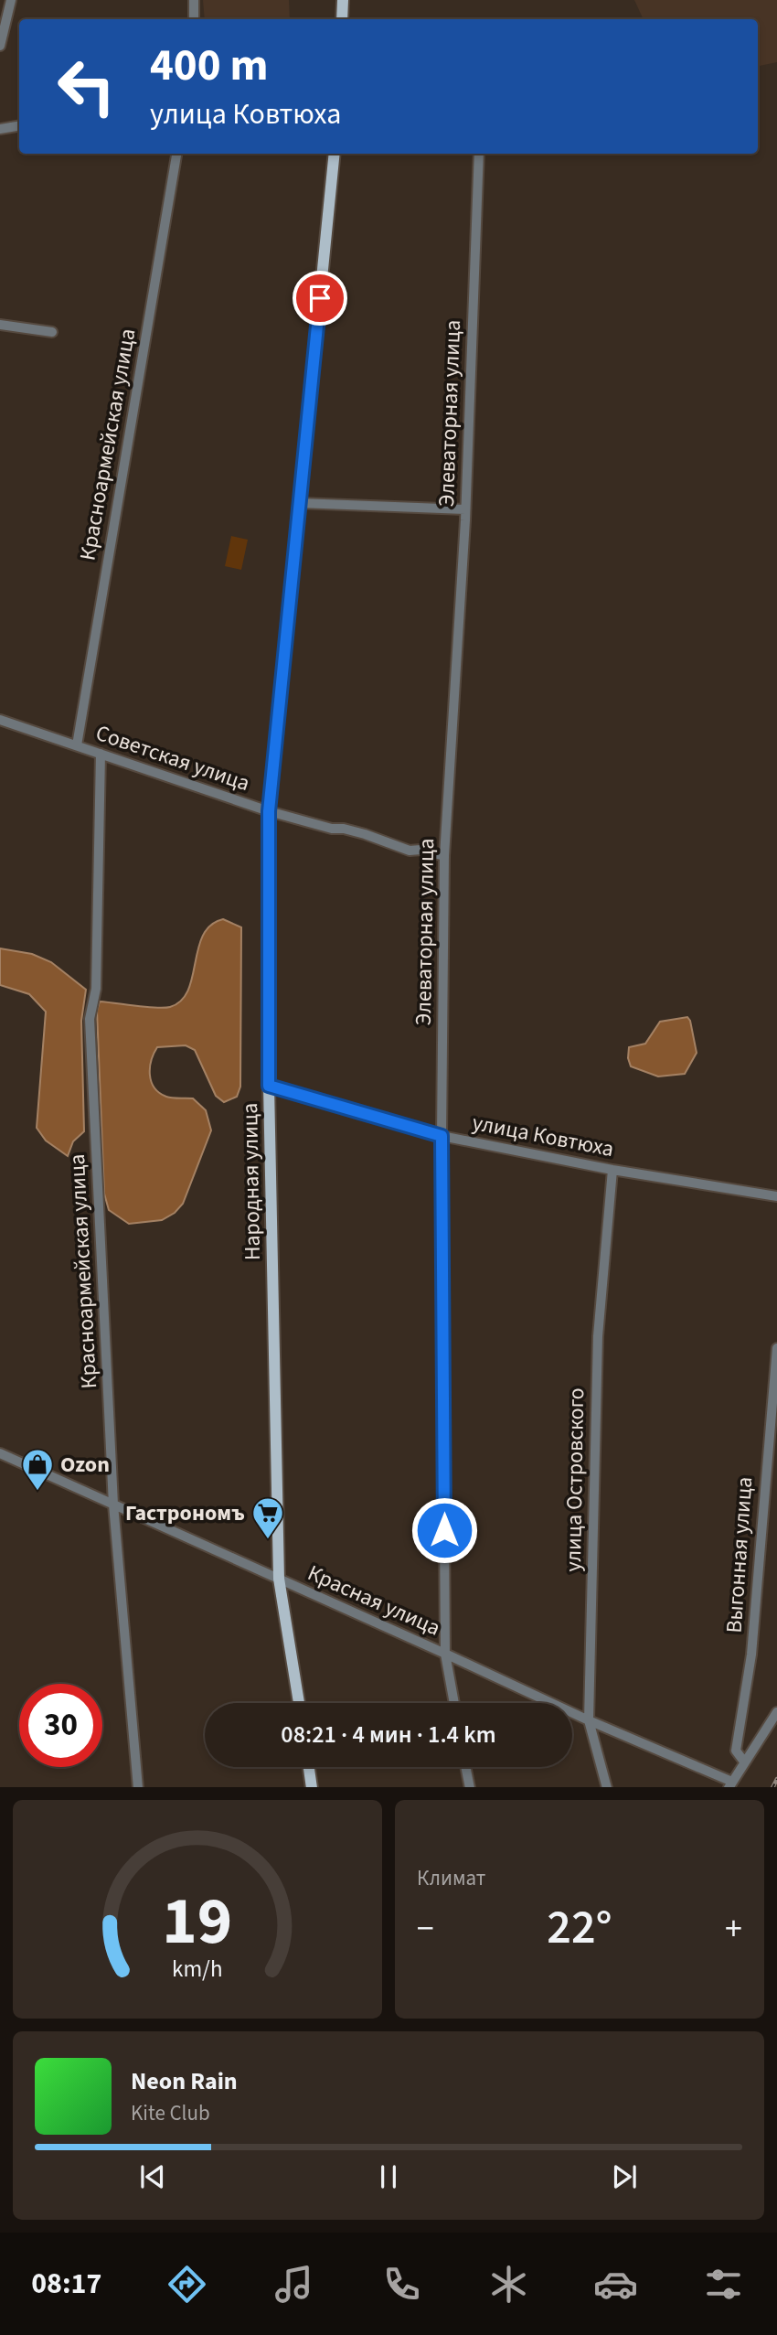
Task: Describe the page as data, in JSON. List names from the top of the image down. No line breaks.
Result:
{"streets":{"main road":["Народная улица"],"street":["Элеваторная улица","Красноармейская улица","Советская улица","улица Ковтюха","улица Островского","Выгонная улица","Красная улица"]},"crossings":[["Элеваторная улица","Советская улица"],["Элеваторная улица","улица Ковтюха"],["Элеваторная улица","Красная улица"],["Красноармейская улица","Советская улица"],["Красноармейская улица","Красная улица"],["Советская улица","Народная улица"],["улица Ковтюха","Народная улица"],["улица Ковтюха","улица Островского"],["Народная улица","Красная улица"],["улица Островского","Красная улица"]],"places":{"shop":["Ozon"],"supermarket":["Гастрономъ"]},"page":{"turn":["400 m","улица Ковтюха"],"limit":"30","trip":"08:21 · 4 мин · 1.4 km","tile":"Климат","heat":["−","22°","+"],"song":["Neon Rain","Kite Club"],"tabs":"08:17","gauge":["19","km/h"]}}
